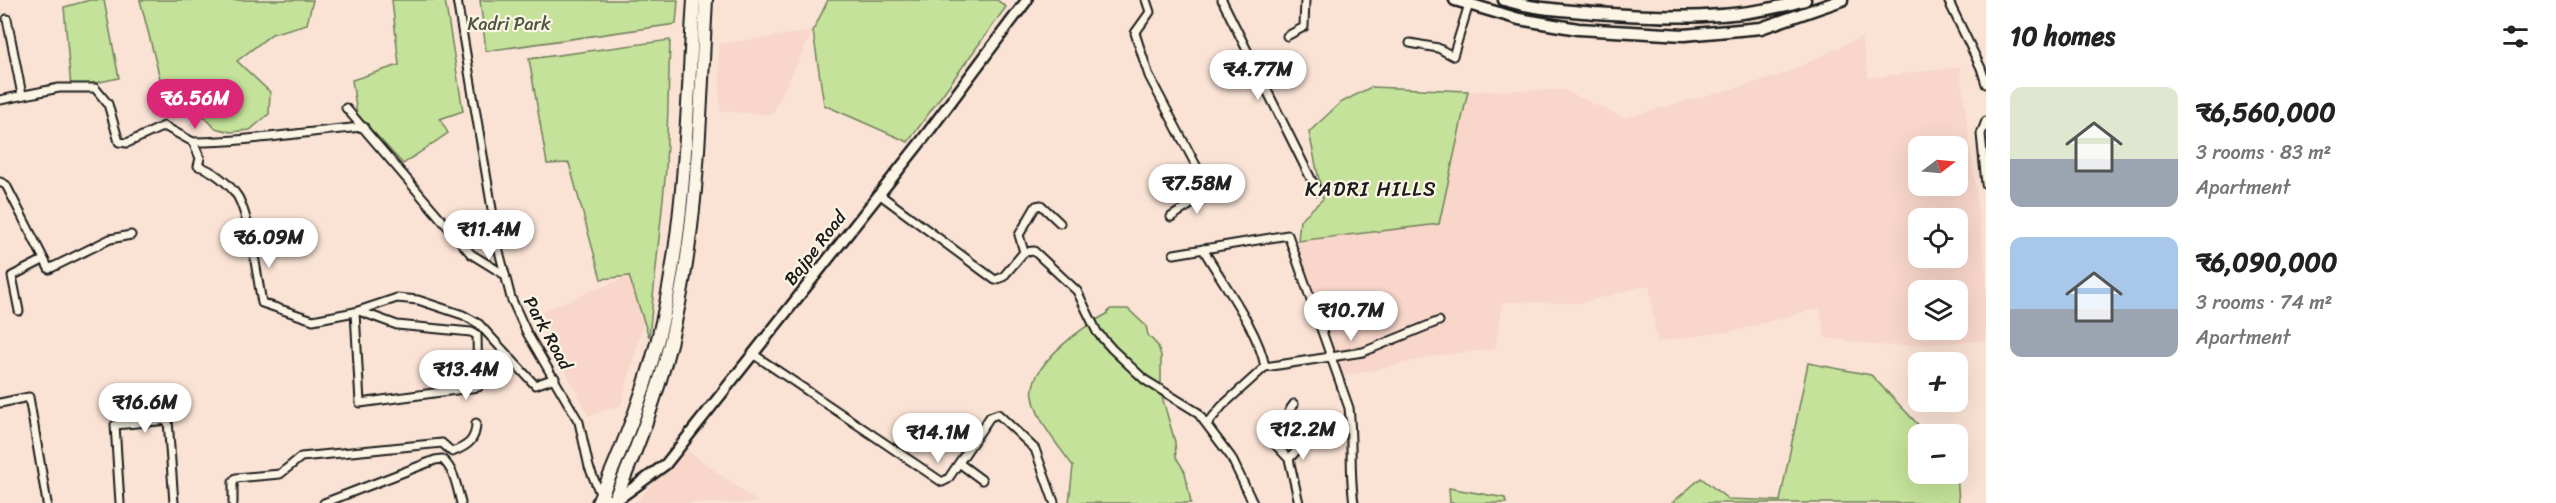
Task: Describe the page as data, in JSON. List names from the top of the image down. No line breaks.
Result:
{"streets":{"street":["Bajpe Road","Park Road"]},"districts":["KADRI HILLS"],"parks":["Kadri Park"],"north":"right","page":{"heading":"10 homes","price":["₹4.77M","₹6.56M","₹7.58M","₹11.4M","₹6.09M","₹10.7M","₹13.4M","₹16.6M","₹12.2M","₹14.1M"],"list":[{"name":"₹6,560,000","note":"3 rooms · 83 m² · Apartment"},{"name":"₹6,090,000","note":"3 rooms · 74 m² · Apartment"}],"map_buttons":["+","−"]}}
